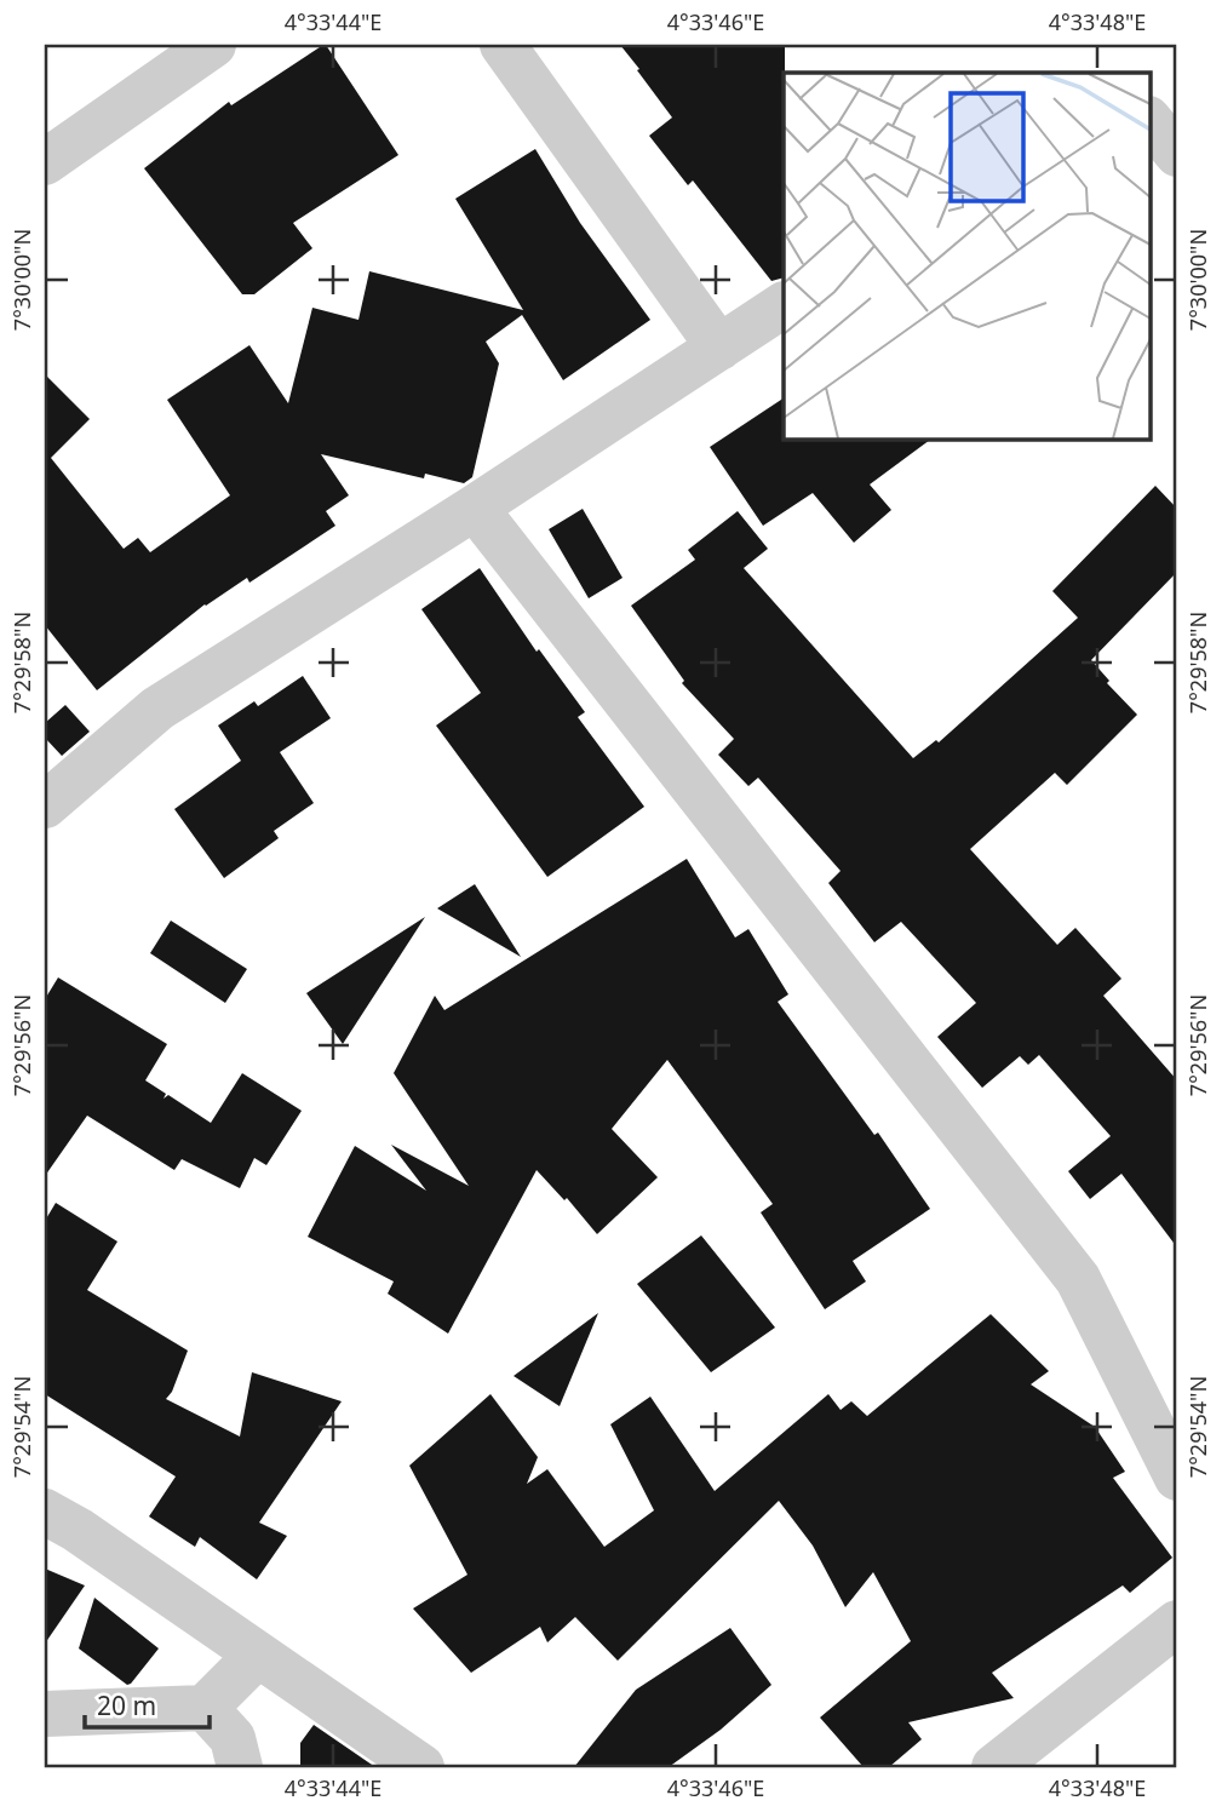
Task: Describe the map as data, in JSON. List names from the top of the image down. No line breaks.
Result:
{"scale_bar":"20 m","coordinates":["4°33'44\"E","4°33'46\"E","4°33'48\"E","7°30'00\"N","7°29'58\"N","7°29'56\"N","7°29'54\"N"]}
